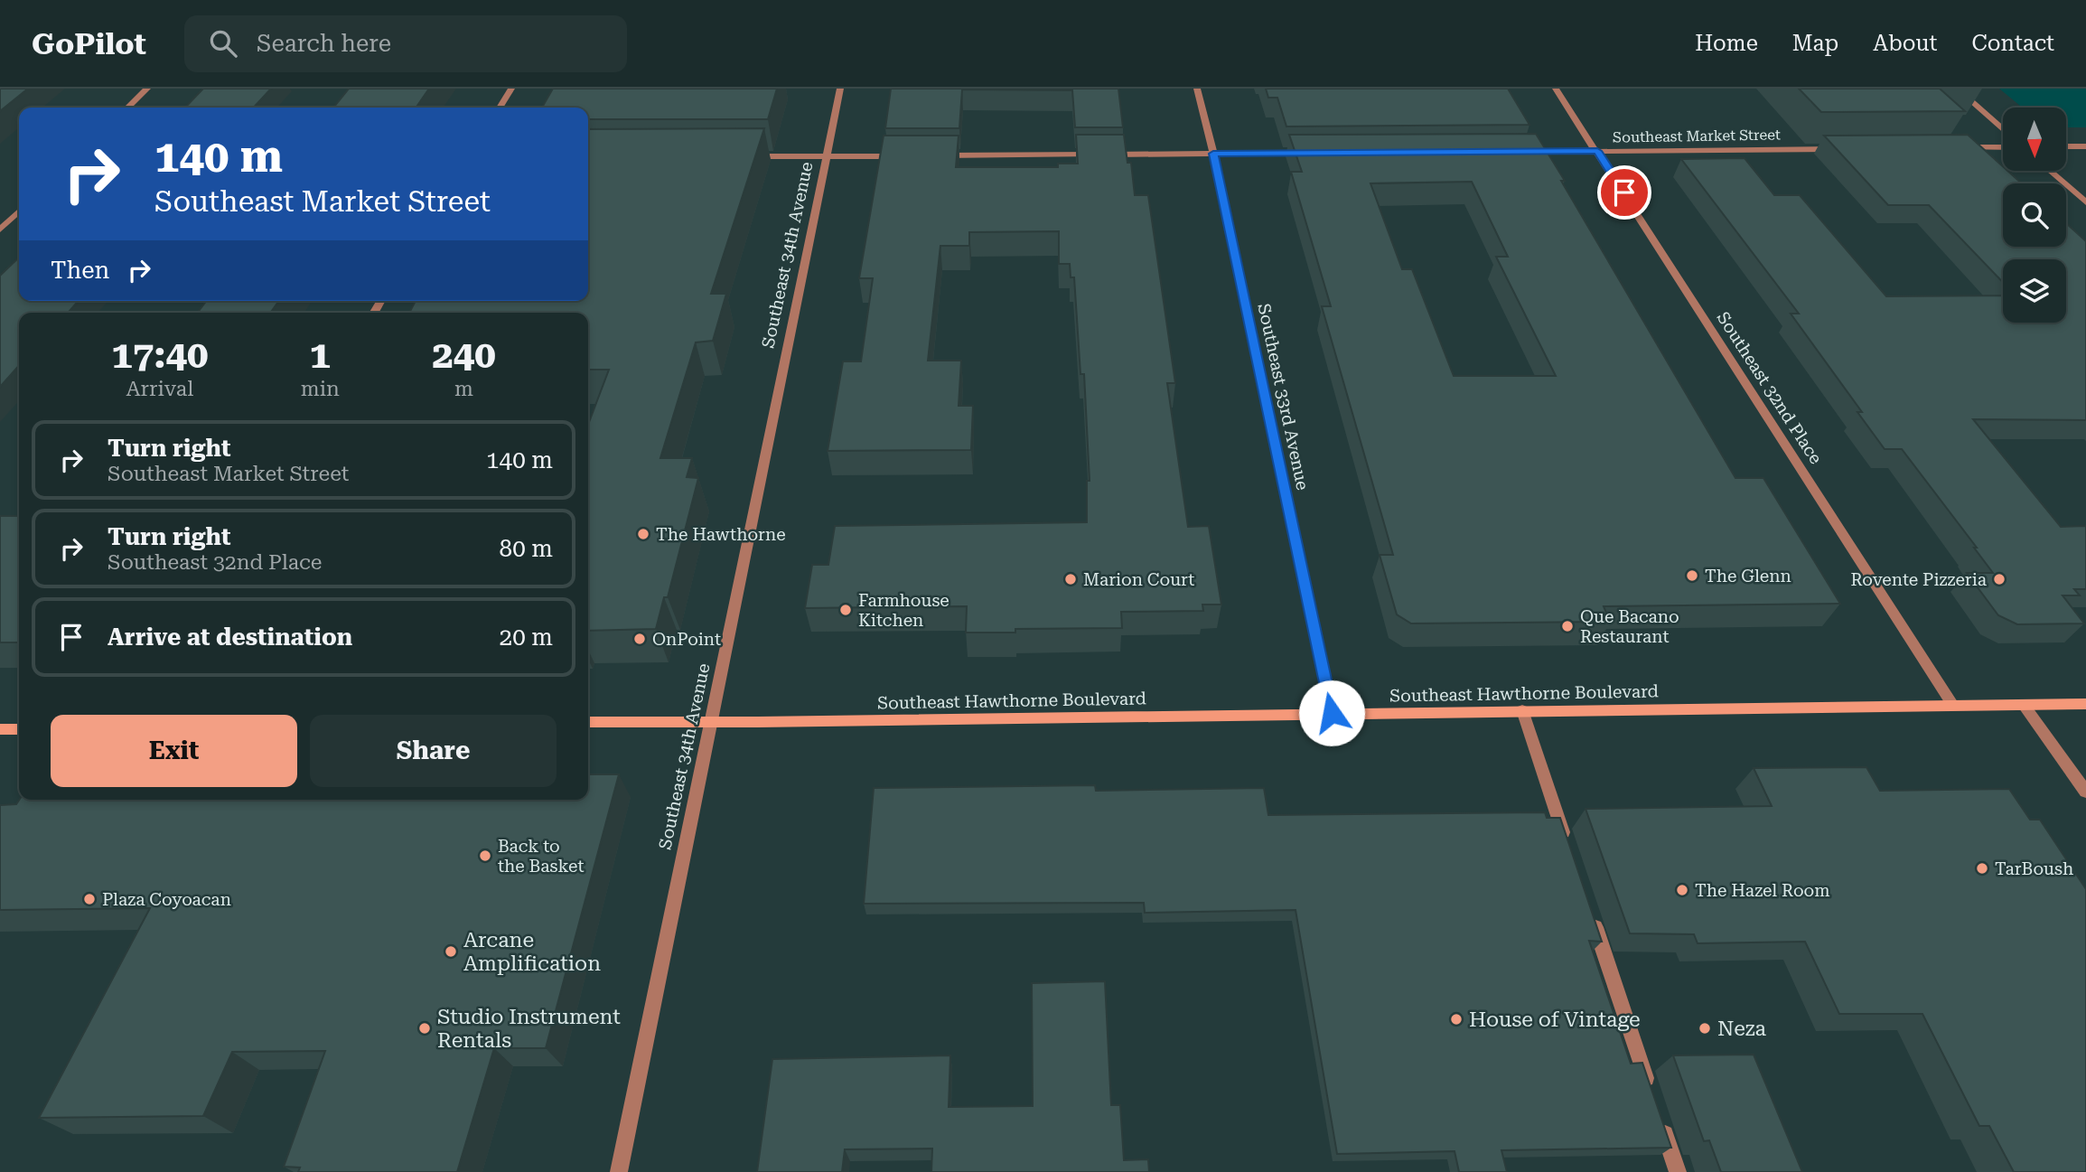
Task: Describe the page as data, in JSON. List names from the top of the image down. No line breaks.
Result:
{"streets":{"main road":["Southeast Hawthorne Boulevard"],"street":["Southeast Market Street","Southeast 34th Avenue","Southeast 32nd Place","Southeast 33rd Avenue"]},"crossings":[["Southeast Market Street","Southeast 32nd Place"],["Southeast 34th Avenue","Southeast Hawthorne Boulevard"],["Southeast 32nd Place","Southeast Hawthorne Boulevard"],["Southeast 33rd Avenue","Southeast Hawthorne Boulevard"]],"places":["The Hawthorne","The Glenn","Marion Court","Rovente Pizzeria","Farmhouse Kitchen","Que Bacano Restaurant","OnPoint","Back to the Basket","TarBoush","The Hazel Room","Plaza Coyoacan","Arcane Amplification","House of Vintage","Studio Instrument Rentals","Neza"],"north":"bottom","page":{"header":"GoPilot","search":"Search here","nav":["Home","Map","About","Contact"],"turn":["140 m","Southeast Market Street"],"then":"Then","eta":["17:40","Arrival","1","min","240","m"],"list":[{"name":"Turn right","note":"Southeast Market Street","value":"140 m"},{"name":"Turn right","note":"Southeast 32nd Place","value":"80 m"},{"name":"Arrive at destination","value":"20 m"}],"buttons":["Exit","Share"]}}
